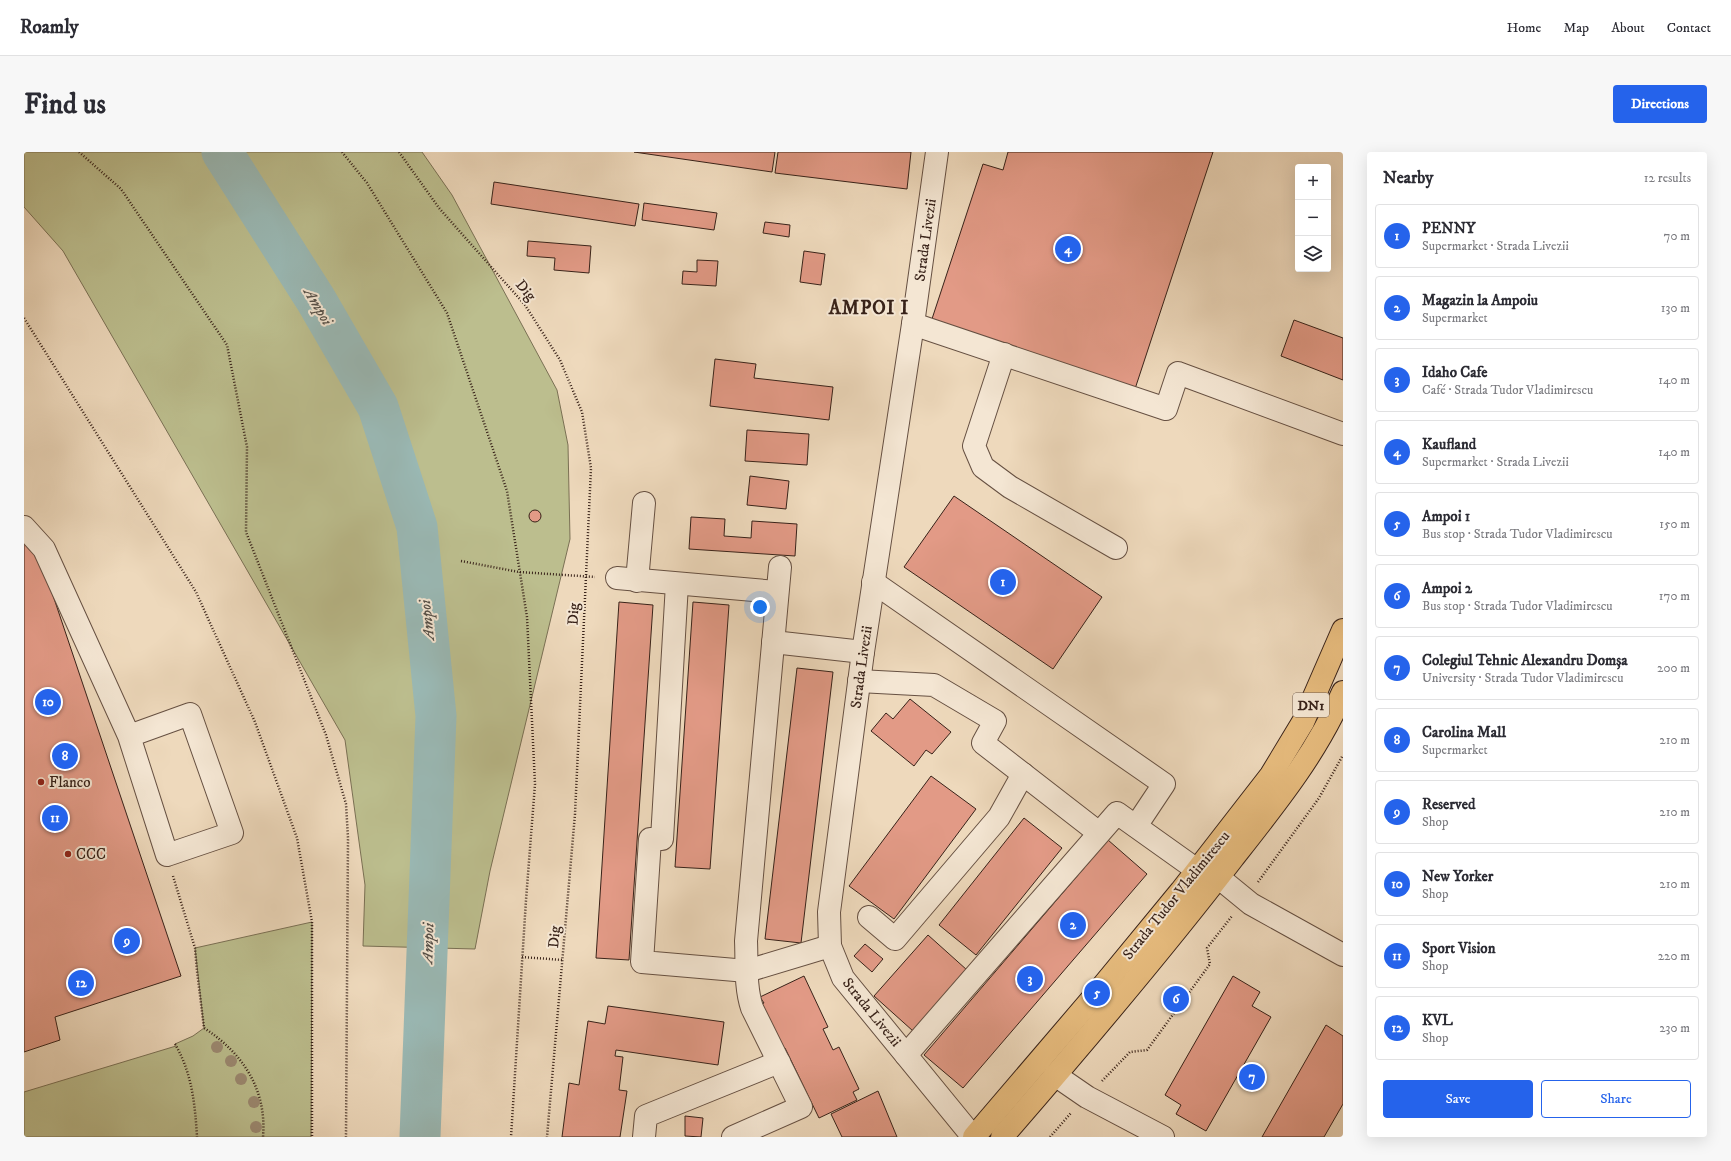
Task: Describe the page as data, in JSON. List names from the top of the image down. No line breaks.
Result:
{"streets":{"main road":["DN1","Strada Tudor Vladimirescu"],"street":["Strada Livezii"],"path":["Dig"]},"crossings":[["Strada Livezii","Strada Tudor Vladimirescu"]],"districts":["AMPOI I"],"water":["Ampoi"],"places":["Flanco","CCC"],"page":{"header":"Roamly","nav":["Home","Map","About","Contact"],"buttons":["Directions",["Save","Share"]],"title":"Find us","heading":["Nearby","12 results"],"map_buttons":["+","−"],"list":[{"mark":"1","name":"PENNY","note":"Supermarket · Strada Livezii","value":"70 m"},{"mark":"2","name":"Magazin la Ampoiu","note":"Supermarket","value":"130 m"},{"mark":"3","name":"Idaho Cafe","note":"Café · Strada Tudor Vladimirescu","value":"140 m"},{"mark":"4","name":"Kaufland","note":"Supermarket · Strada Livezii","value":"140 m"},{"mark":"5","name":"Ampoi 1","note":"Bus stop · Strada Tudor Vladimirescu","value":"150 m"},{"mark":"6","name":"Ampoi 2","note":"Bus stop · Strada Tudor Vladimirescu","value":"170 m"},{"mark":"7","name":"Colegiul Tehnic Alexandru Domșa","note":"University · Strada Tudor Vladimirescu","value":"200 m"},{"mark":"8","name":"Carolina Mall","note":"Supermarket","value":"210 m"},{"mark":"9","name":"Reserved","note":"Shop","value":"210 m"},{"mark":"10","name":"New Yorker","note":"Shop","value":"210 m"},{"mark":"11","name":"Sport Vision","note":"Shop","value":"220 m"},{"mark":"12","name":"KVL","note":"Shop","value":"230 m"}],"pins":["4","1","10","8","11","2","9","3","12","5","6","7"]}}
